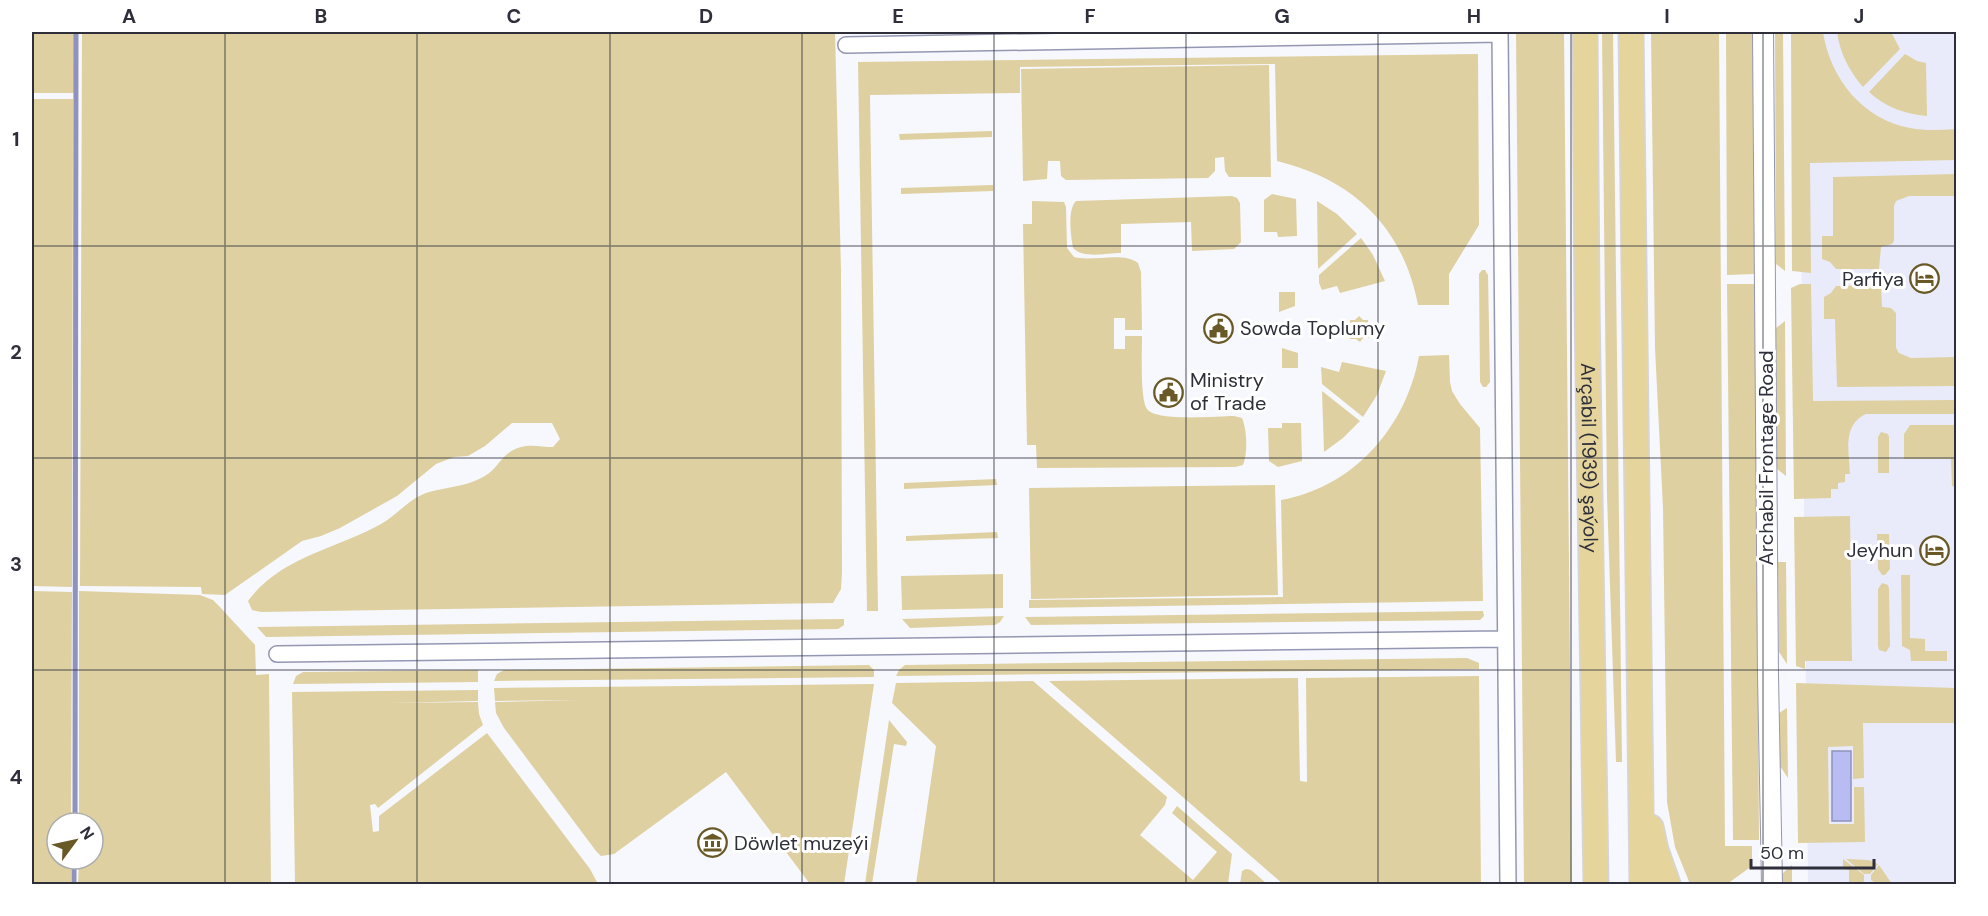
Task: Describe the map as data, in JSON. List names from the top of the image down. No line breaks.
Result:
{"streets":{"main road":["Arçabil (1939) şaýoly"],"street":["Archabil Frontage Road"]},"places":{"hotel":["Parfiya","Jeyhun"],"public building":["Sowda Toplumy","Ministry of Trade"],"museum":["Döwlet muzeýi"]},"scale_bar":"50 m","north":"top right","grid":{"columns":["A","B","C","D","E","F","G","H","I","J"],"rows":["1","2","3","4"]}}
